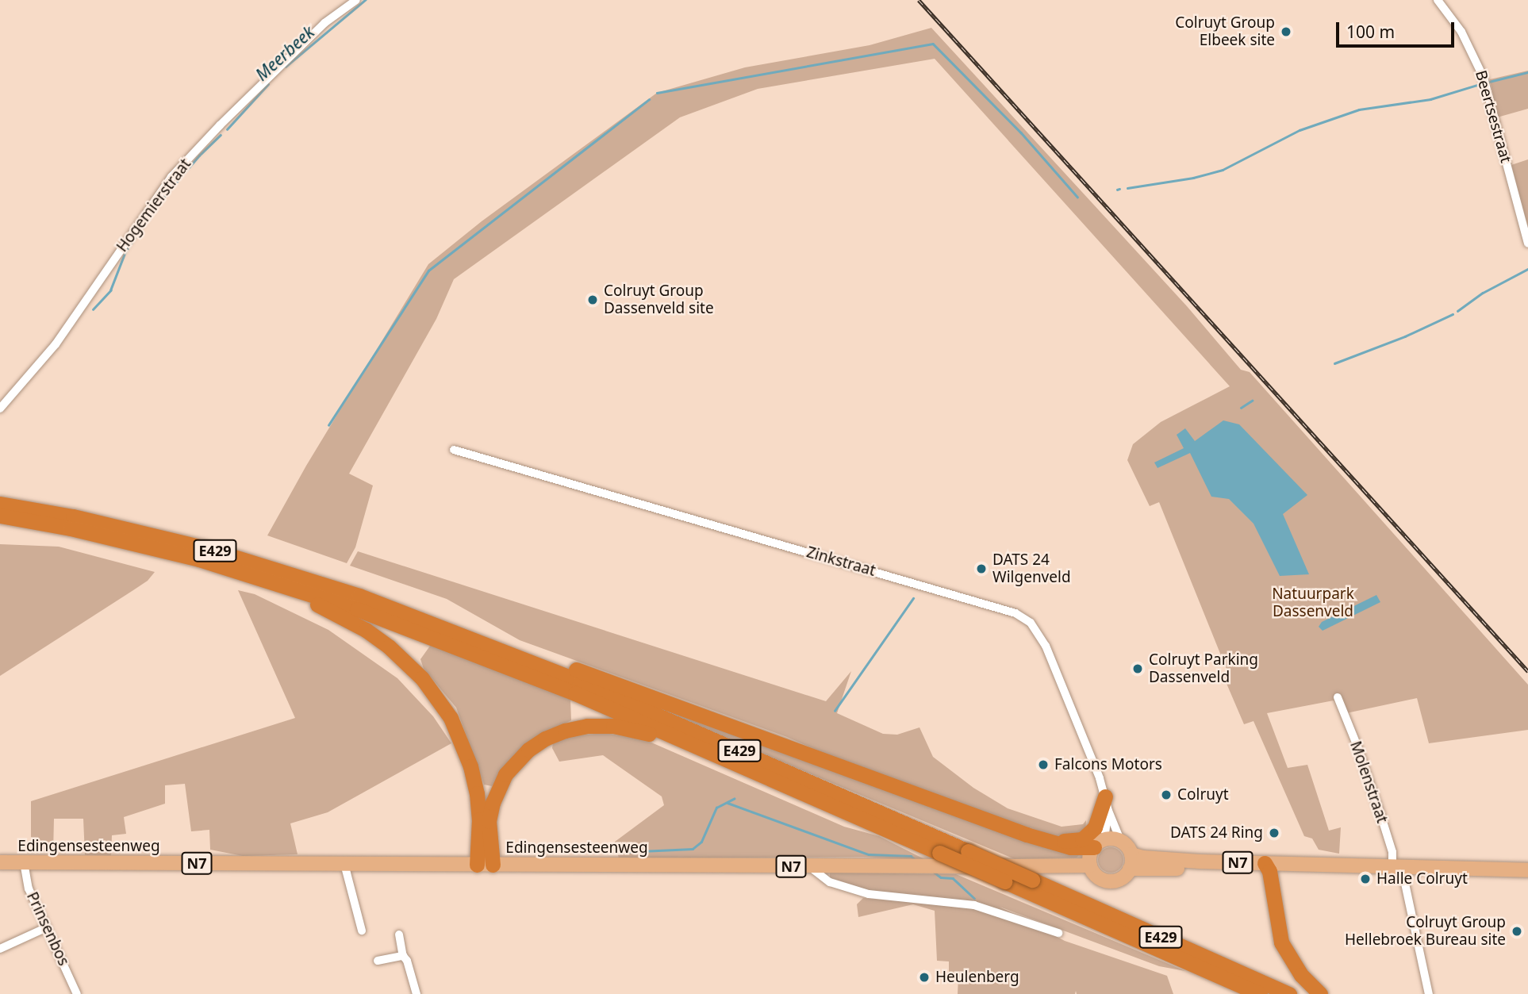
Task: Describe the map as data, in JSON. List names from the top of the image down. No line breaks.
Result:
{"streets":{"highway":["E429"],"main road":["Edingensesteenweg","N7"],"street":["Beertsestraat","Hogemierstraat","Zinkstraat","Molenstraat","Prinsenbos"]},"crossings":[["Zinkstraat","Edingensesteenweg"],["Zinkstraat","N7"],["Molenstraat","N7"],["Edingensesteenweg","N7"],["Edingensesteenweg","Prinsenbos"]],"water":["Meerbeek"],"parks":["Natuurpark Dassenveld"],"places":["Colruyt Group Elbeek site","Colruyt Group Dassenveld site","DATS 24 Wilgenveld","Colruyt Parking Dassenveld","Falcons Motors","Colruyt","DATS 24 Ring","Halle Colruyt","Colruyt Group Hellebroek Bureau site","Heulenberg"],"scale_bar":"100 m"}
